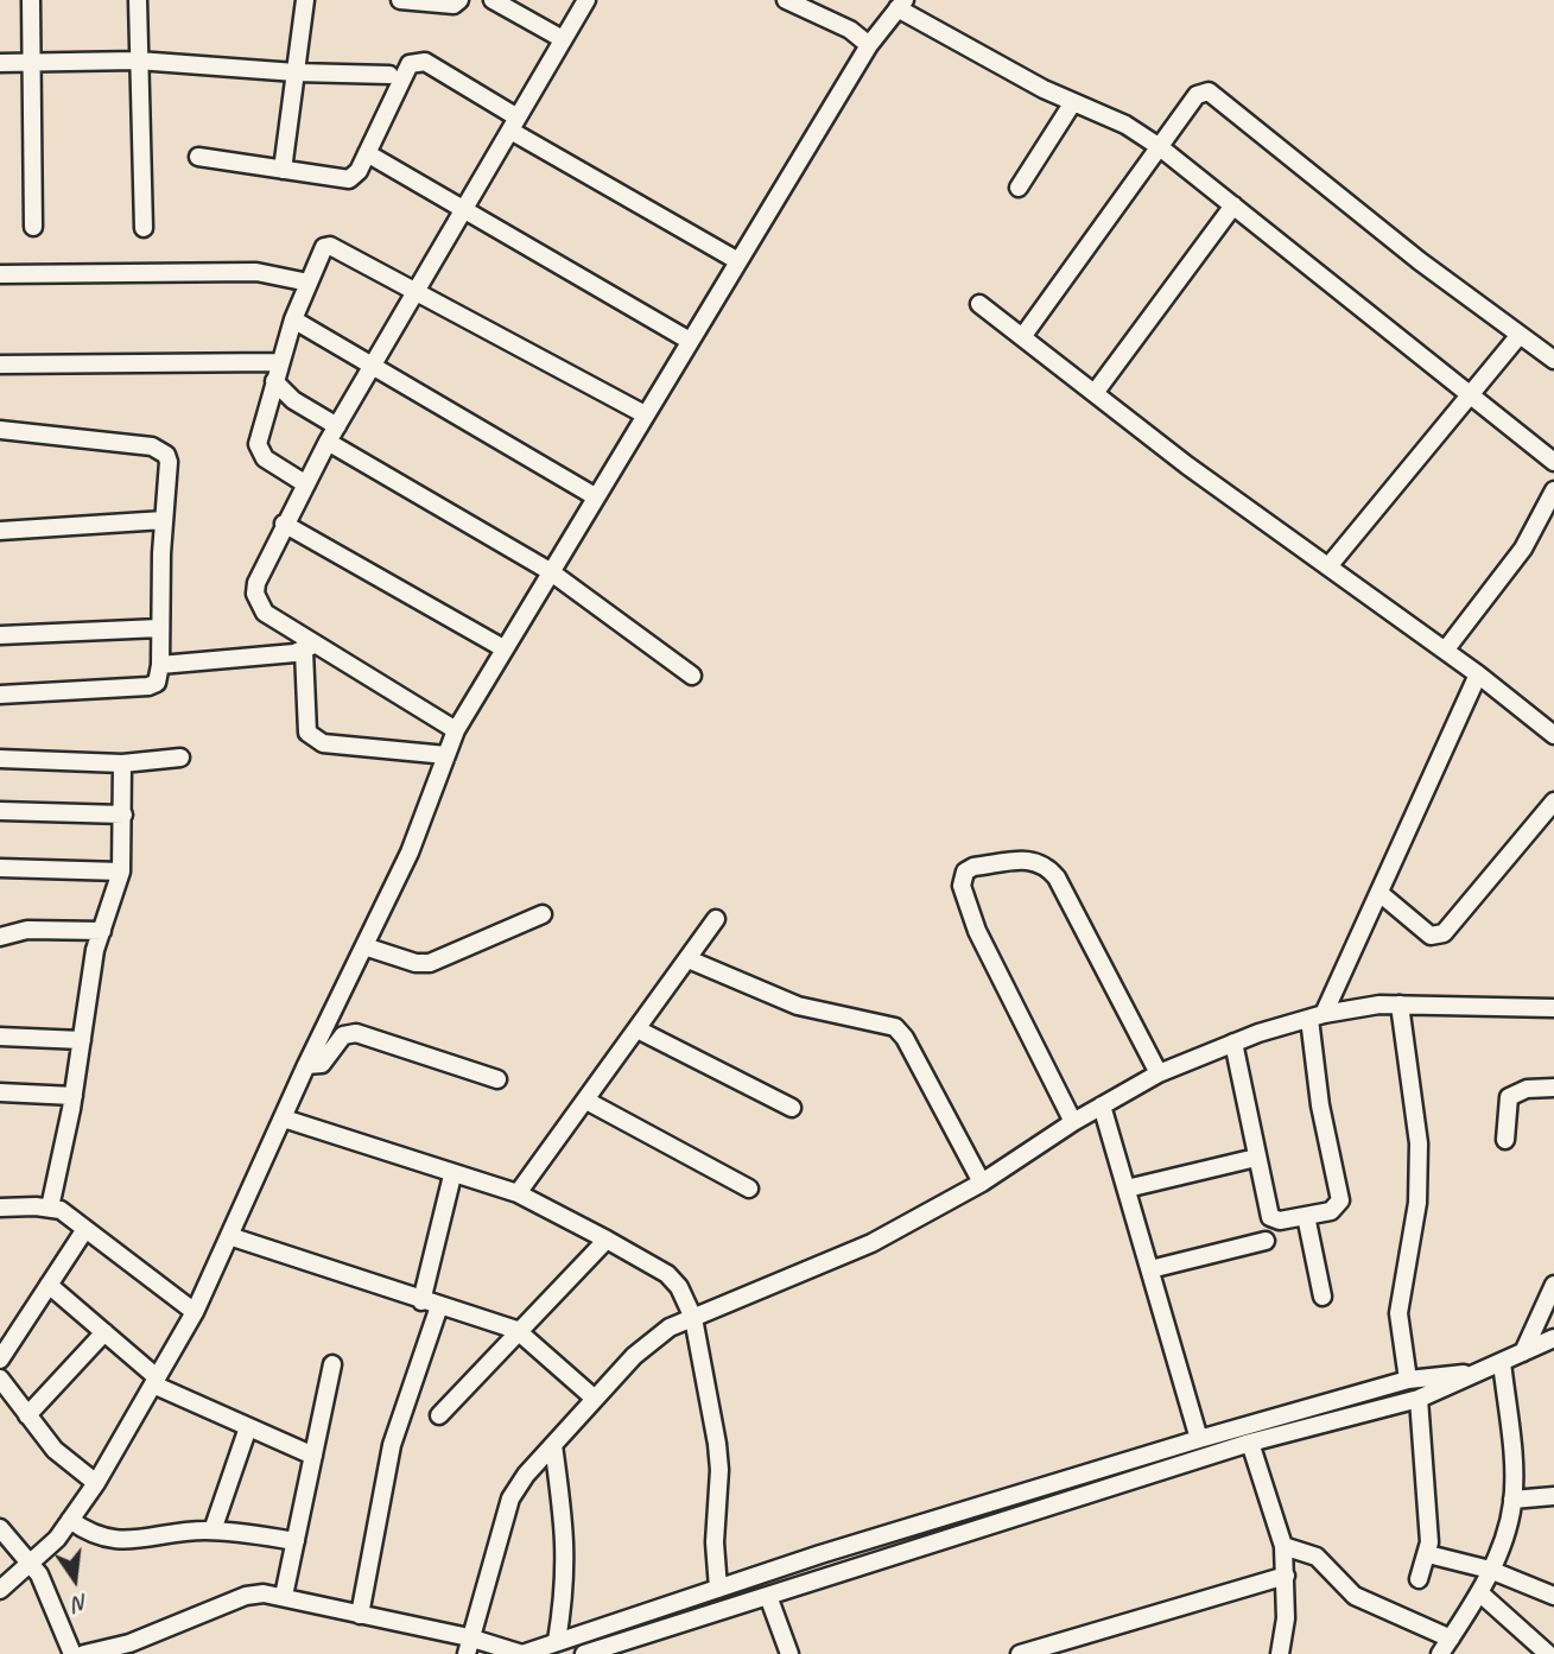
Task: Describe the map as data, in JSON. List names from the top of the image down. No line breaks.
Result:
{"north":"bottom"}
